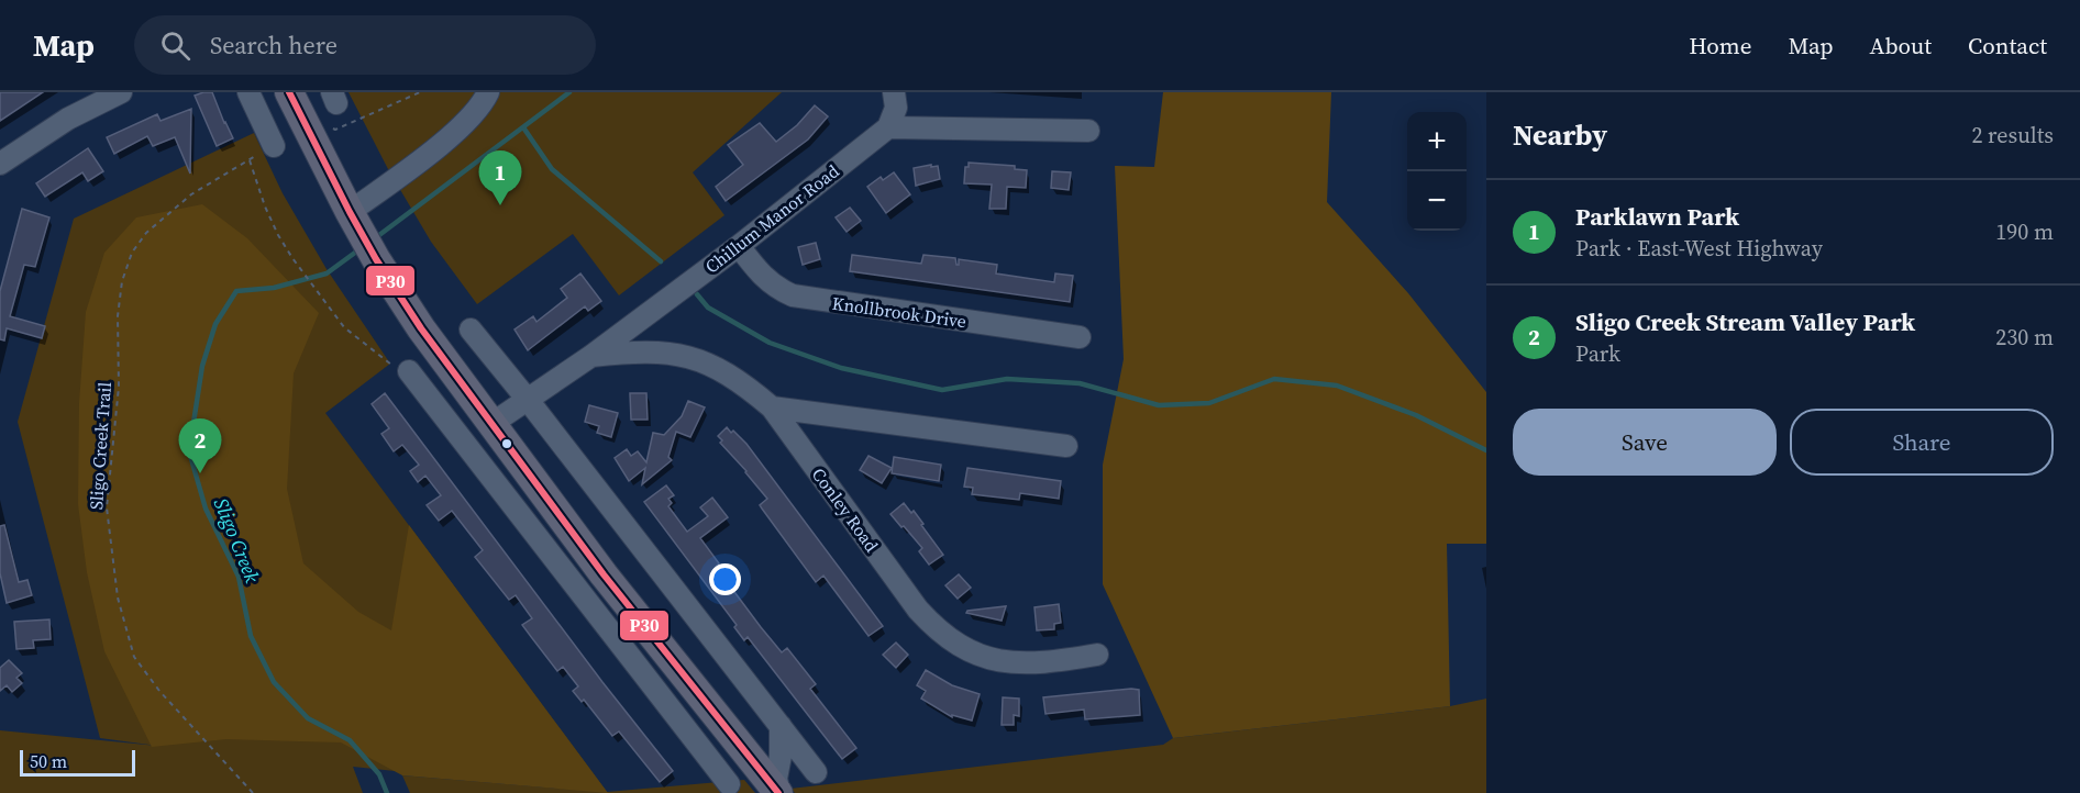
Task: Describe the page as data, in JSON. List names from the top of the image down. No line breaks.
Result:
{"streets":{"street":["Chillum Manor Road","Knollbrook Drive","Conley Road"],"path":["Sligo Creek Trail"]},"crossings":[["Chillum Manor Road","Knollbrook Drive"],["Chillum Manor Road","Conley Road"]],"water":["Sligo Creek"],"lines":["transit line P30"],"scale_bar":"50 m","page":{"header":"Map","search":"Search here","nav":["Home","Map","About","Contact"],"heading":["Nearby","2 results"],"map_buttons":["+","−"],"pins":["1","2"],"list":[{"mark":"1","name":"Parklawn Park","note":"Park · East-West Highway","value":"190 m"},{"mark":"2","name":"Sligo Creek Stream Valley Park","note":"Park","value":"230 m"}],"buttons":["Save","Share"],"scale":"50 m"}}
